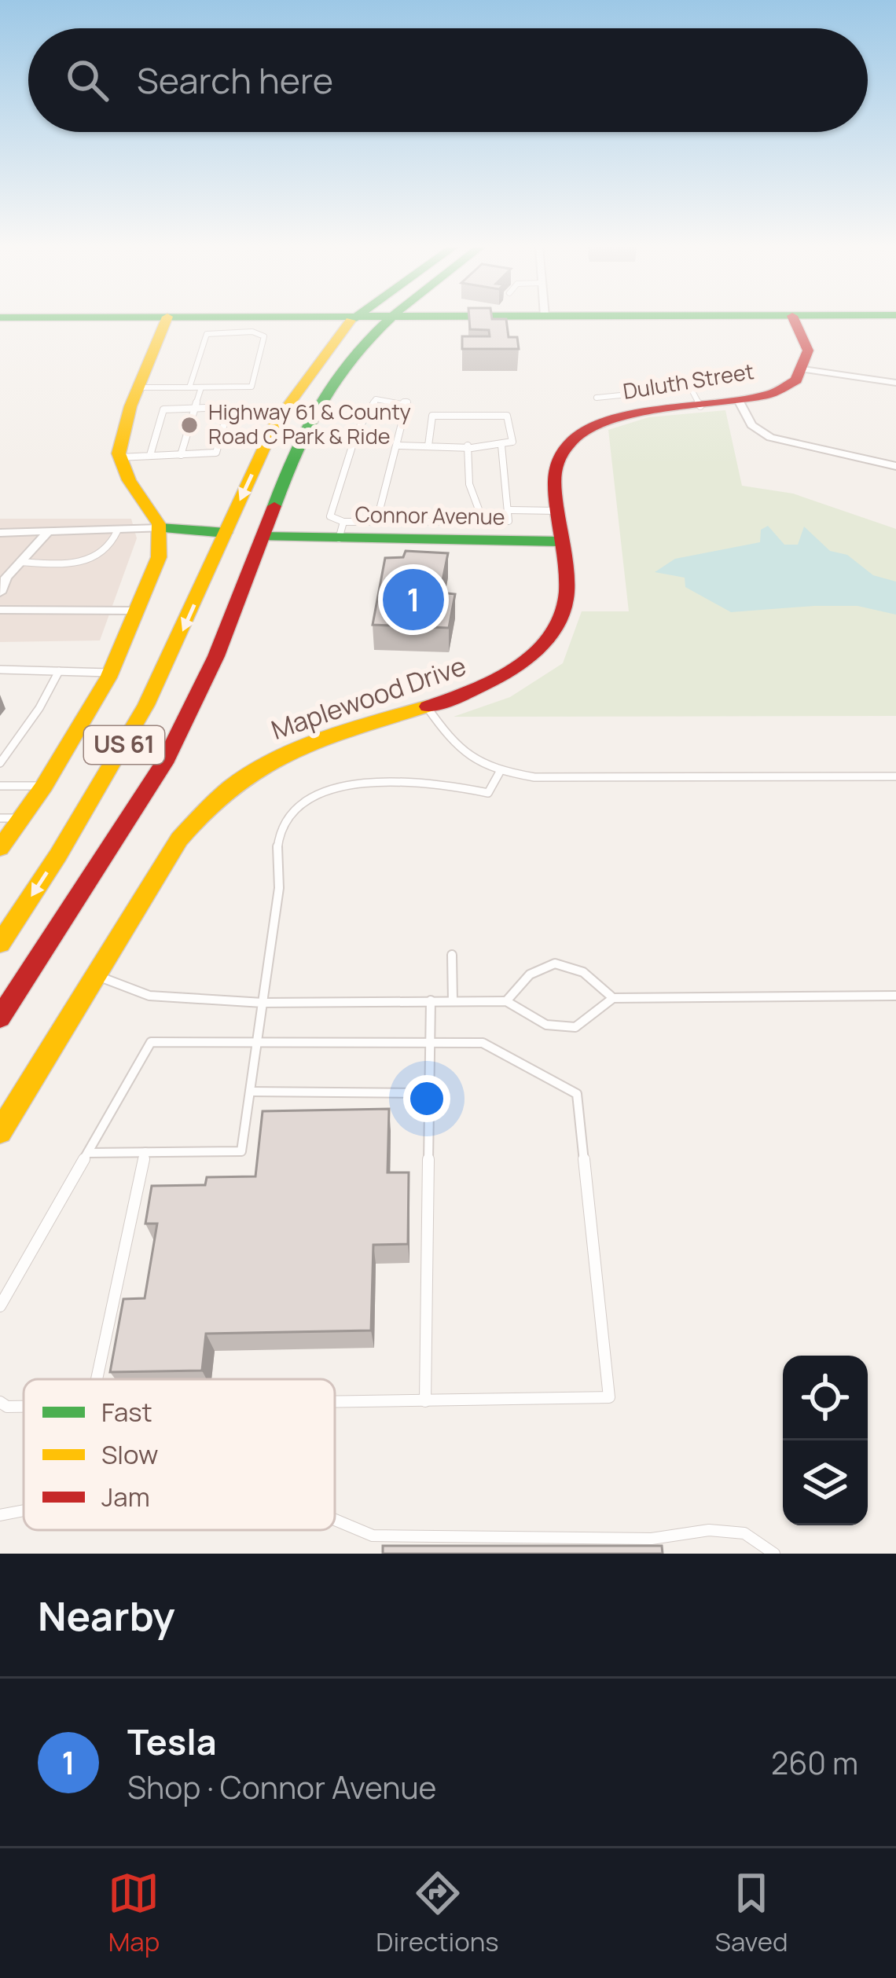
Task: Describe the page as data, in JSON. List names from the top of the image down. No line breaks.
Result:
{"streets":{"street":["Duluth Street","Connor Avenue","Maplewood Drive","US 61"]},"crossings":[["Duluth Street","Connor Avenue"],["Duluth Street","Maplewood Drive"],["Connor Avenue","Maplewood Drive"],["Connor Avenue","US 61"]],"places":["Highway 61 & County Road C Park & Ride"],"legend":["Fast","Slow","Jam"],"page":{"search":"Search here","pins":"1","heading":"Nearby","list":[{"mark":"1","name":"Tesla","note":"Shop · Connor Avenue","value":"260 m"}],"nav":["Map","Directions","Saved"]}}
